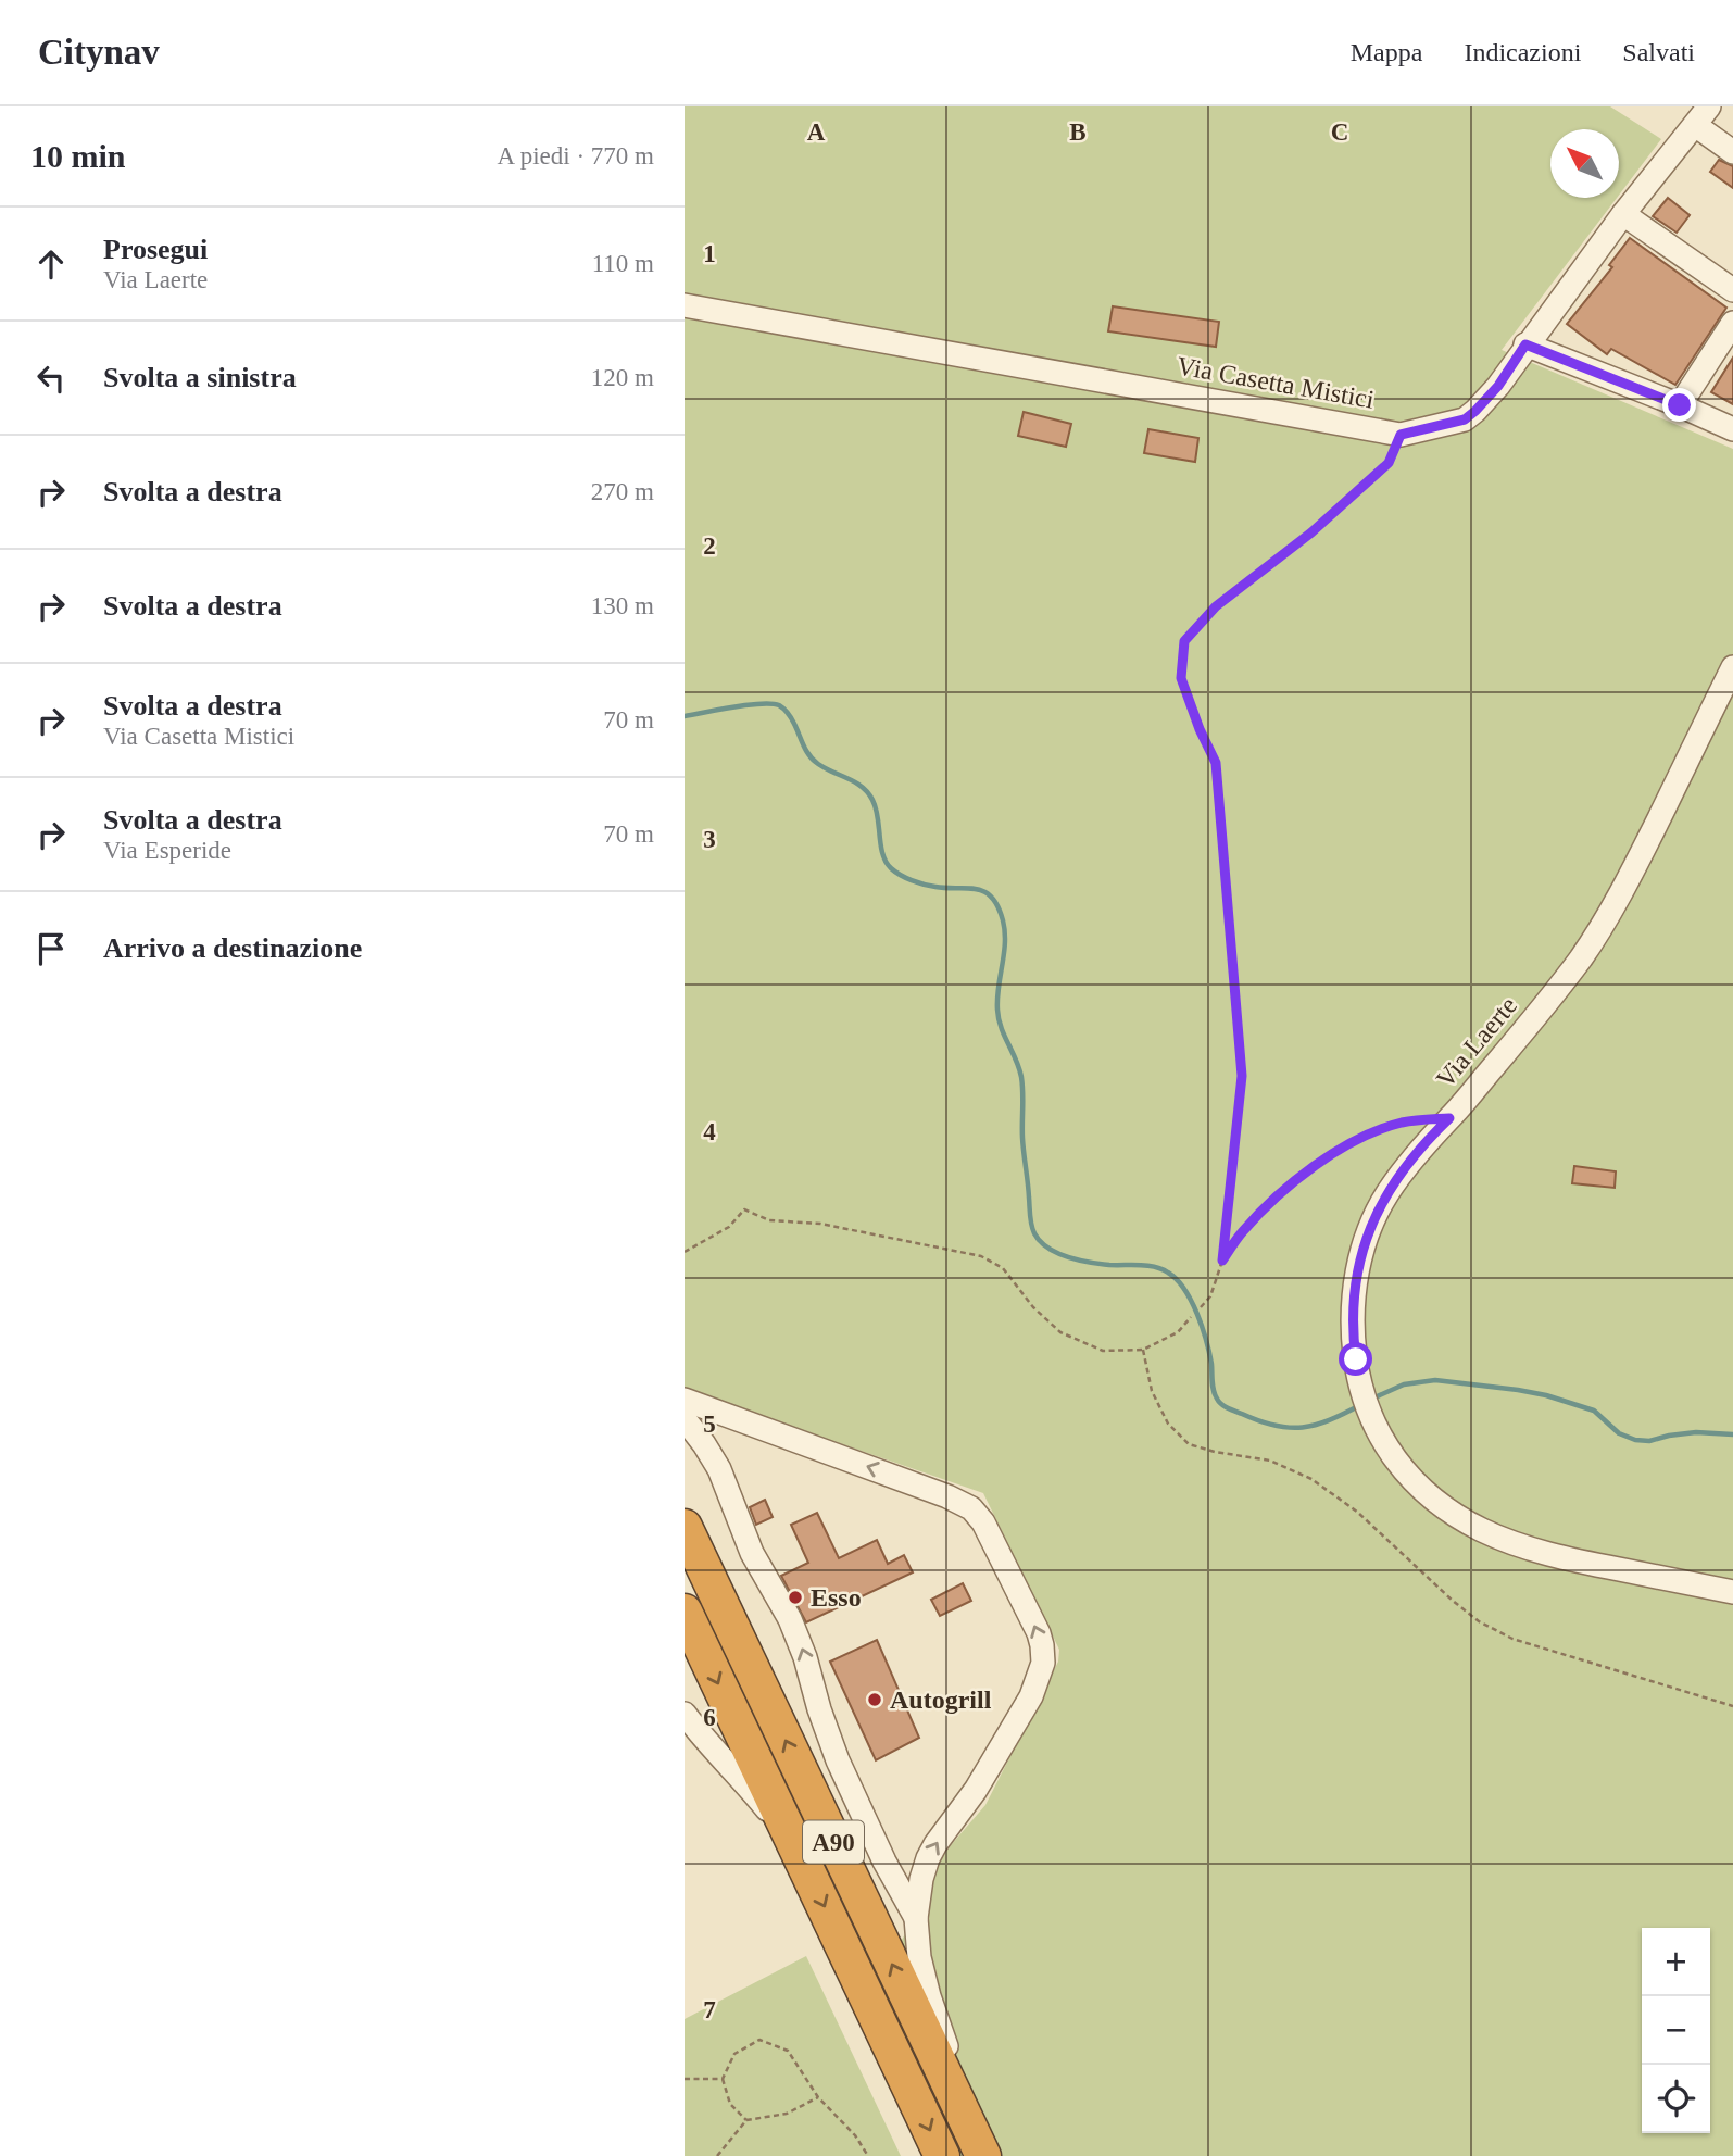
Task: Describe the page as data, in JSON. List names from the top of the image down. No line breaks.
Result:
{"streets":{"highway":["A90"],"street":["Via Casetta Mistici","Via Laerte"]},"places":["Esso","Autogrill"],"north":"top left","page":{"header":"Citynav","nav":["Mappa","Indicazioni","Salvati"],"heading":["10 min","A piedi · 770 m"],"list":[["Prosegui","Via Laerte","110 m"],["Svolta a sinistra","120 m"],["Svolta a destra","270 m"],["Svolta a destra","130 m"],["Svolta a destra","Via Casetta Mistici","70 m"],["Svolta a destra","Via Esperide","70 m"],"Arrivo a destinazione"],"map_buttons":["+","−"]},"grid":{"columns":["A","B","C"],"rows":["1","2","3","4","5","6","7"]}}
